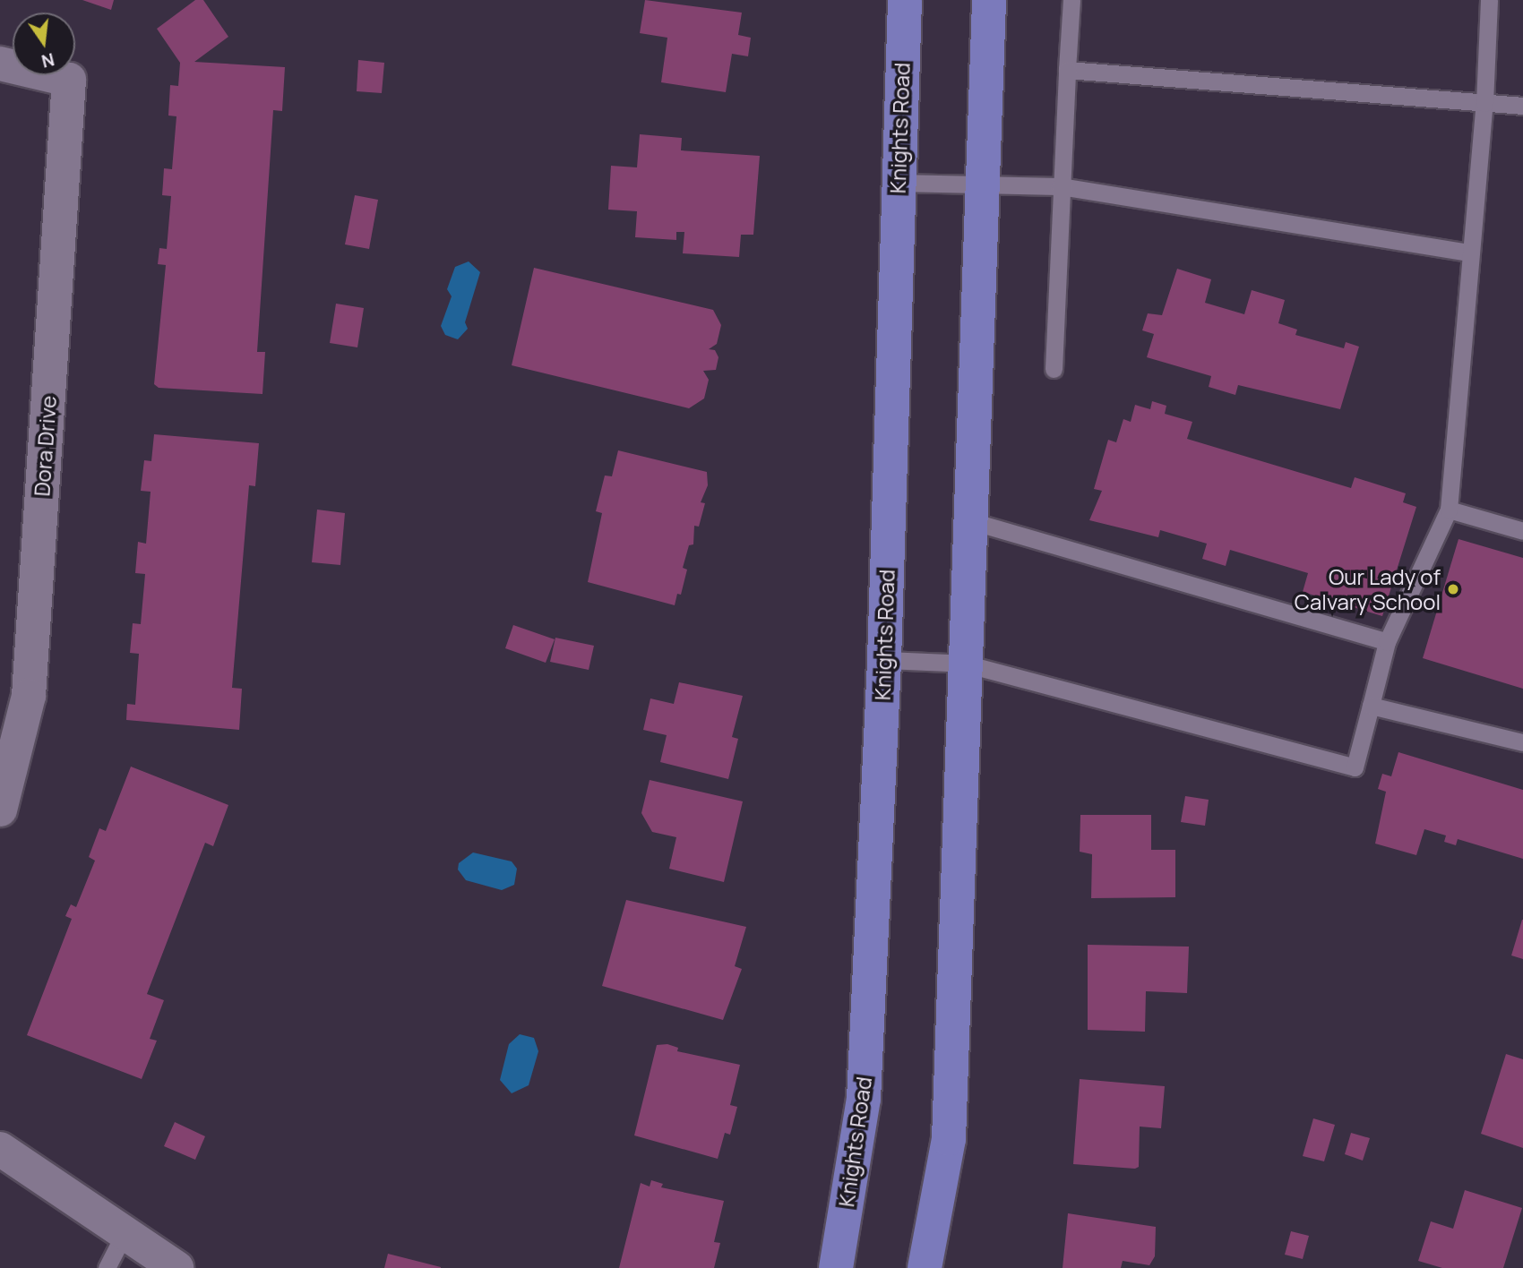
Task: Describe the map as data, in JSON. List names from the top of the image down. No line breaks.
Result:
{"streets":{"main road":["Knights Road"],"street":["Dora Drive"]},"places":["Our Lady of Calvary School"],"north":"bottom"}
